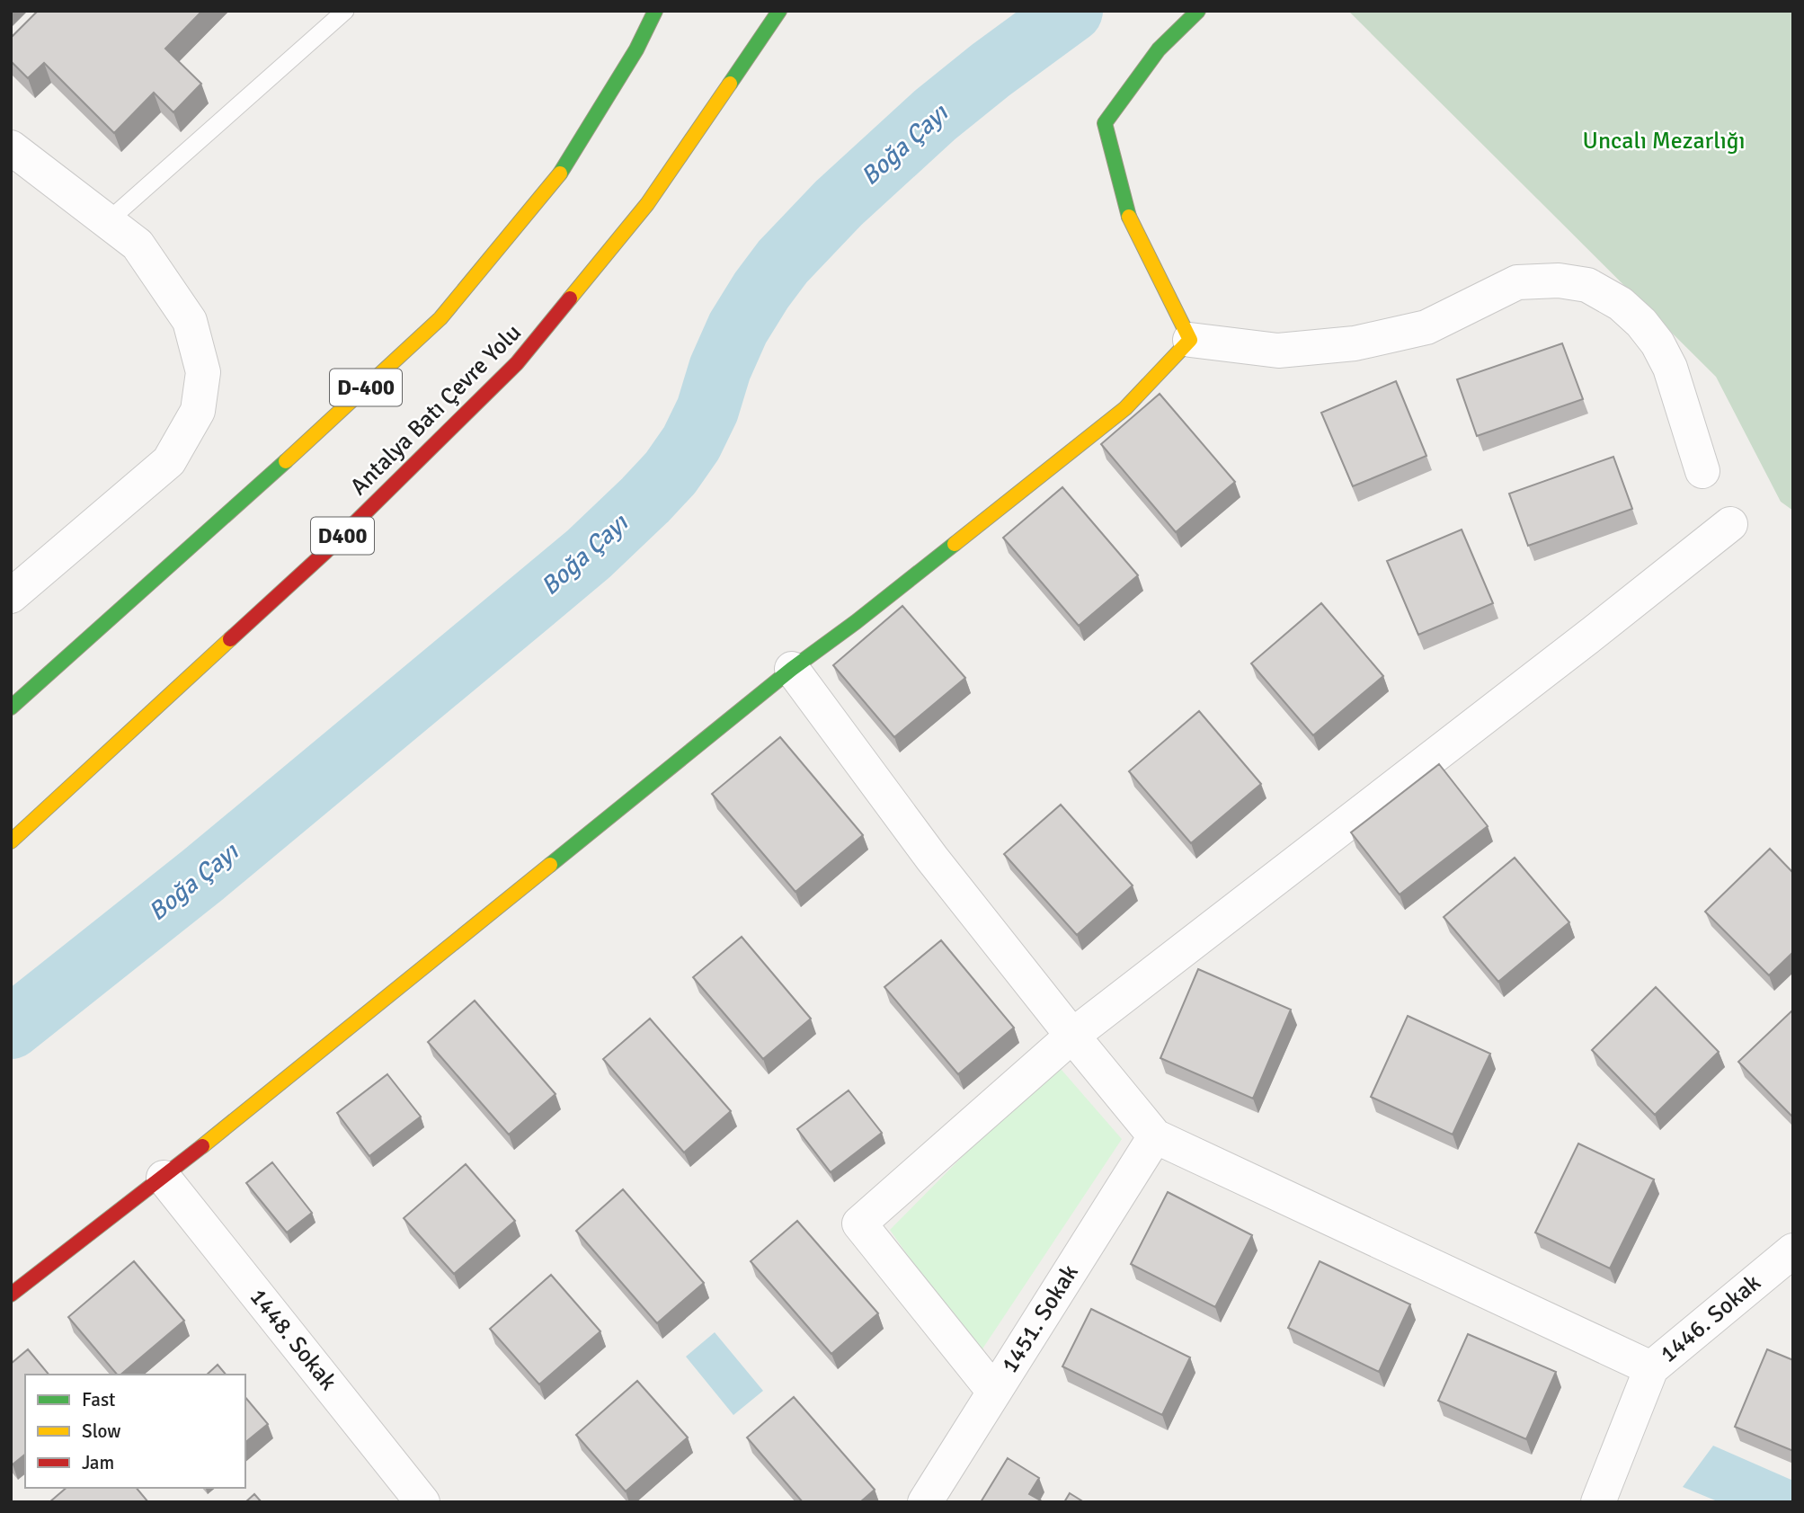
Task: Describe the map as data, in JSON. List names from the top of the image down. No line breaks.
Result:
{"streets":{"main road":["D-400","Antalya Batı Çevre Yolu","D400"],"street":["1451. Sokak","1446. Sokak","1448. Sokak"]},"water":["Boğa Çayı"],"parks":["Uncalı Mezarlığı"],"legend":["Fast","Slow","Jam"]}
